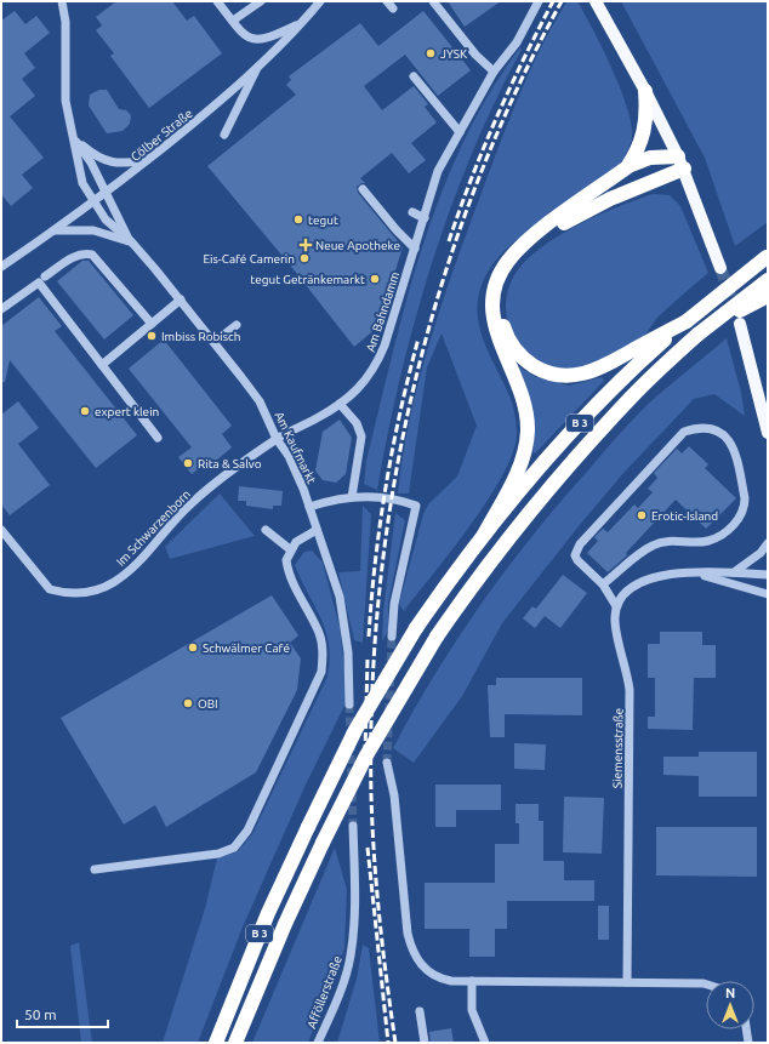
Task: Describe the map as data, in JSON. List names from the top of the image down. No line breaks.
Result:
{"streets":{"highway":["B 3"],"street":["Cölber Straße","Am Bahndamm","Am Kaufmarkt","Im Schwarzenborn","Siemensstraße","Afföllerstraße"]},"crossings":[["Cölber Straße","Am Kaufmarkt"],["Am Bahndamm","Am Kaufmarkt"],["Am Bahndamm","Im Schwarzenborn"],["Am Kaufmarkt","Im Schwarzenborn"]],"places":{"other":["JYSK","tegut","Eis-Café Camerin","tegut Getränkemarkt","Imbiss Robisch","expert klein","Rita & Salvo","Erotic-Island","Schwälmer Café","OBI"],"health":["Neue Apotheke"]},"scale_bar":"50 m","north":"top"}
